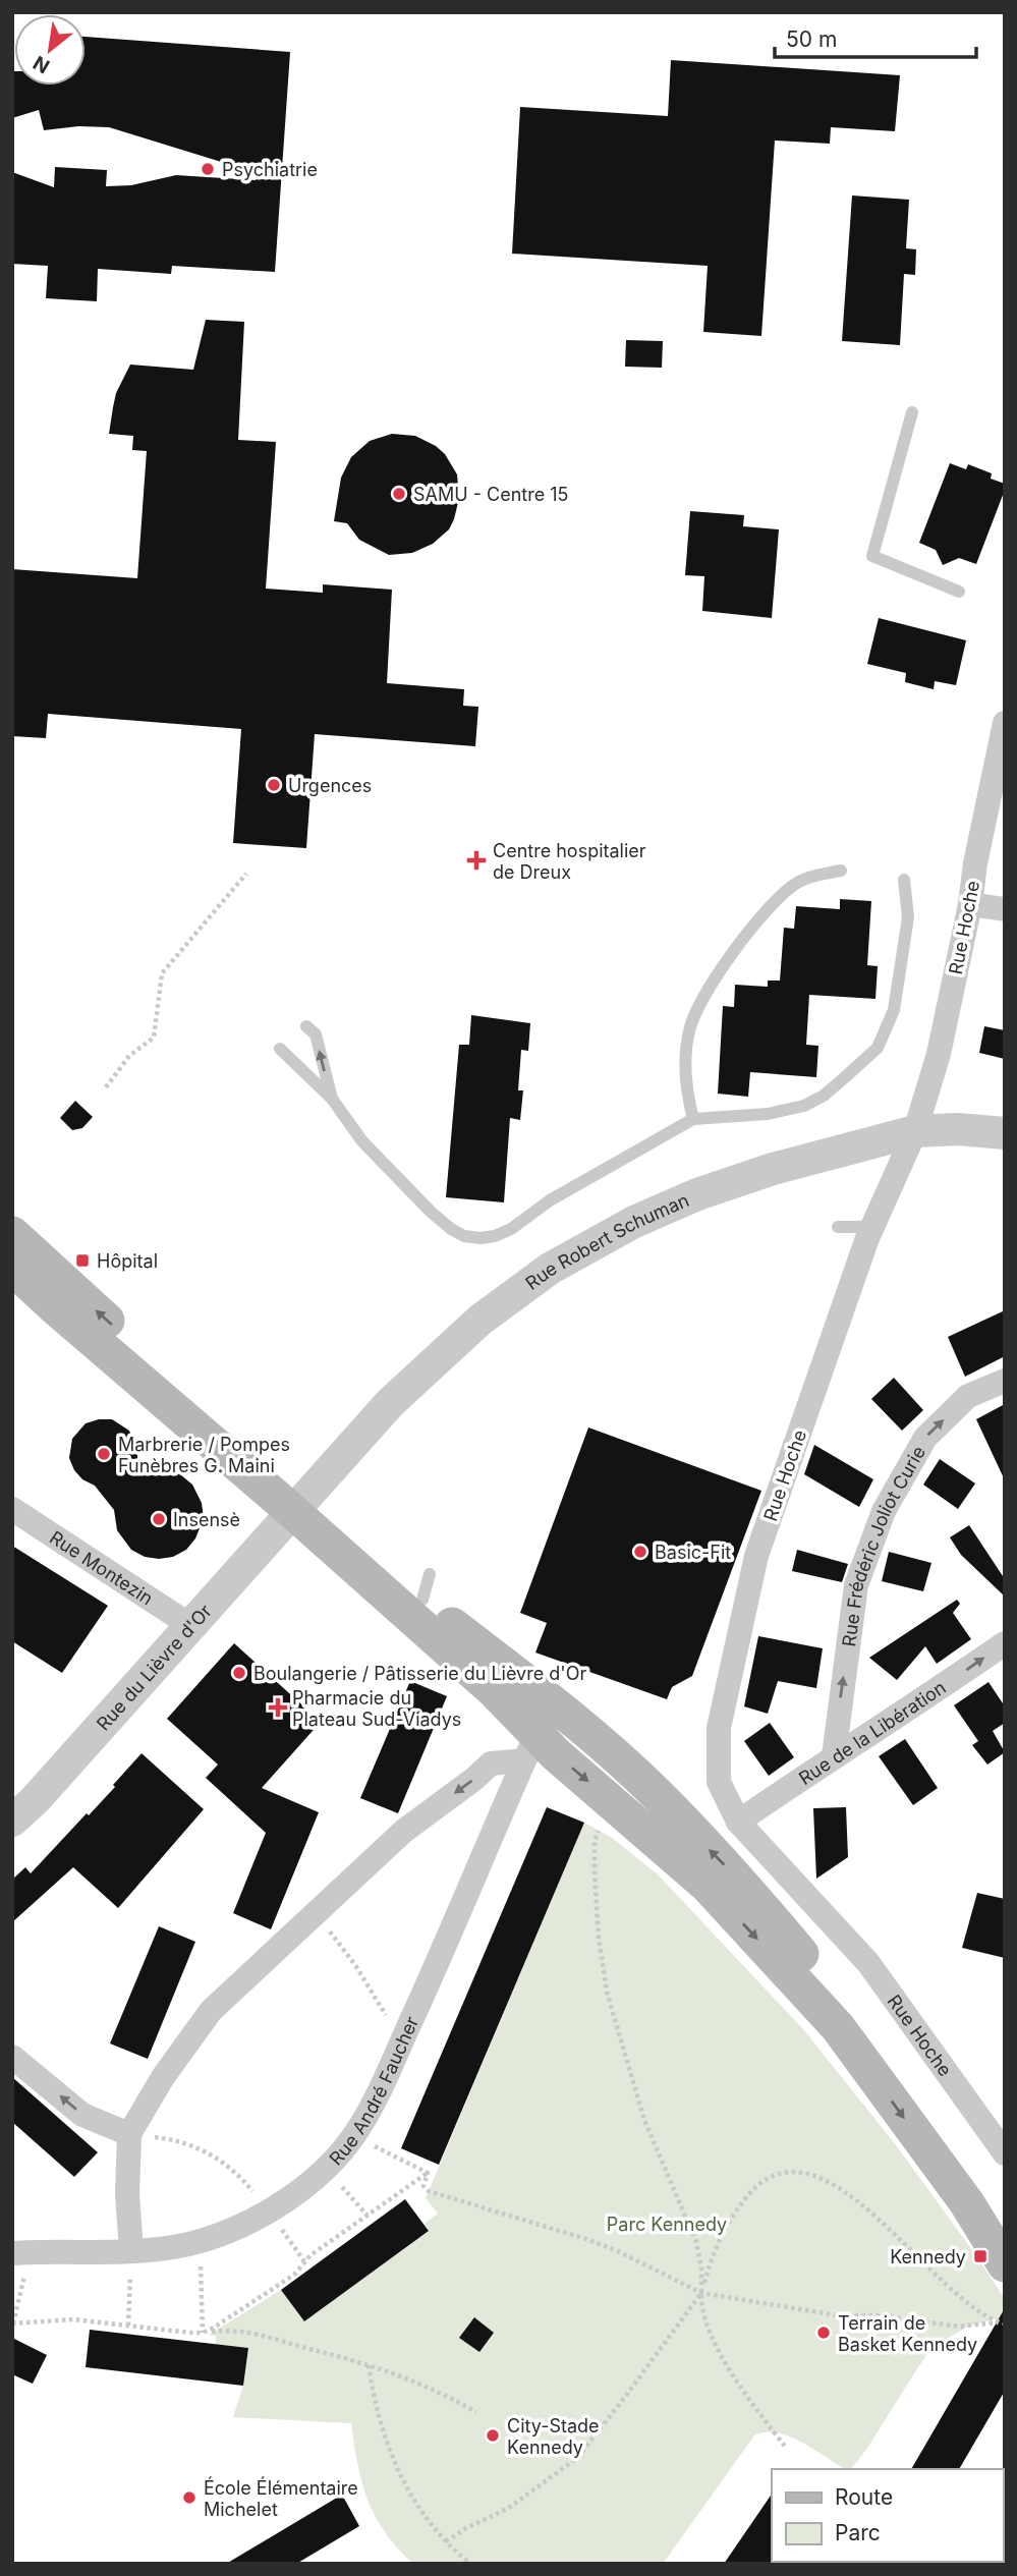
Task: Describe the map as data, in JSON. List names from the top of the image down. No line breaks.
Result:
{"streets":{"street":["Rue Hoche","Rue Robert Schuman","Rue Frédéric Joliot Curie","Rue Montezin","Rue du Lièvre d'Or","Rue de la Libération","Rue André Faucher"]},"crossings":[["Rue Hoche","Rue Robert Schuman"],["Rue Hoche","Rue de la Libération"],["Rue Robert Schuman","Rue du Lièvre d'Or"],["Rue Frédéric Joliot Curie","Rue de la Libération"],["Rue Montezin","Rue du Lièvre d'Or"]],"one_way":["Rue Frédéric Joliot Curie","Rue de la Libération"],"parks":["Parc Kennedy"],"places":{"other":["Psychiatrie","SAMU - Centre 15","Urgences","Marbrerie / Pompes Funèbres G. Maini","Insensè","Basic-Fit","Boulangerie / Pâtisserie du Lièvre d'Or","Terrain de Basket Kennedy","City-Stade Kennedy","École Élémentaire Michelet"],"health":["Centre hospitalier de Dreux","Pharmacie du Plateau Sud-Viadys"],"transit":["Hôpital","Kennedy"]},"legend":["Route","Parc"],"scale_bar":"50 m","north":"bottom left"}
